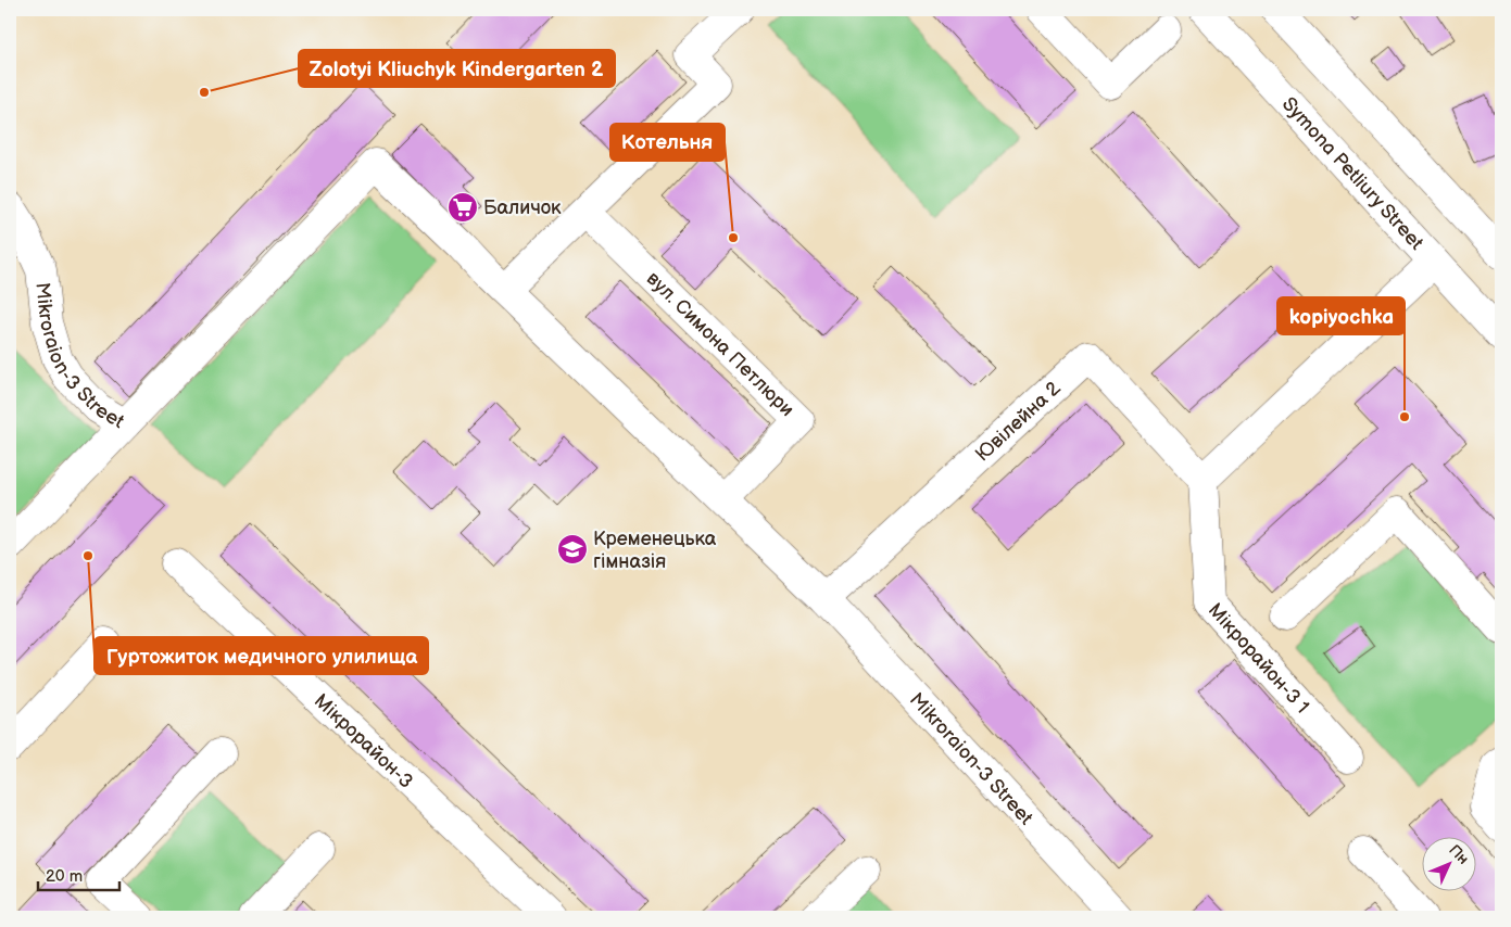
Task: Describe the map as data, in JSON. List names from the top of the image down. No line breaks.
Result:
{"streets":{"main road":["Symona Petliury Street","вул. Симона Петлюри","Mikroraion-3 Street","Ювілейна 2","Мікрорайон-3 1","Мікрорайон-3"]},"crossings":[["вул. Симона Петлюри","Mikroraion-3 Street"],["Mikroraion-3 Street","Ювілейна 2"],["Ювілейна 2","Мікрорайон-3 1"]],"places":{"other":["Zolotyi Kliuchyk Kindergarten 2","Котельня","kopiyochka","Гуртожиток медичного улилища"],"supermarket":["Баличок"],"school or university":["Кременецька гімназія"]},"scale_bar":"20 m","north":"top right"}
